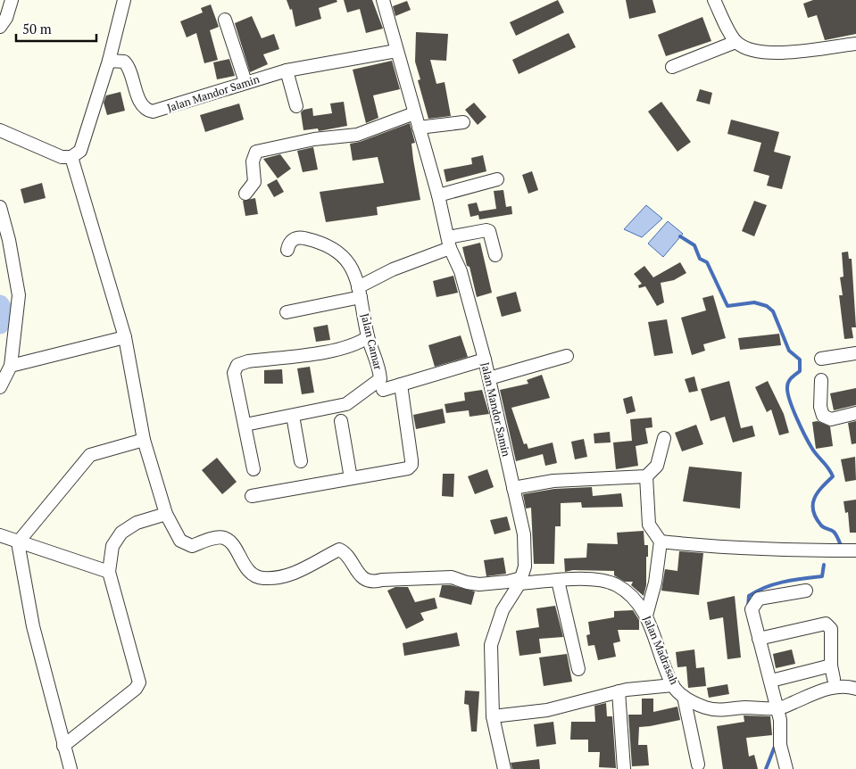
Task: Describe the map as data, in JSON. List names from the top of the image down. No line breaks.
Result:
{"streets":{"street":["Jalan Mandor Samin","Jalan Camar","Jalan Madrasah"]},"crossings":[["Jalan Mandor Samin","Jalan Madrasah"]],"scale_bar":"50 m"}
